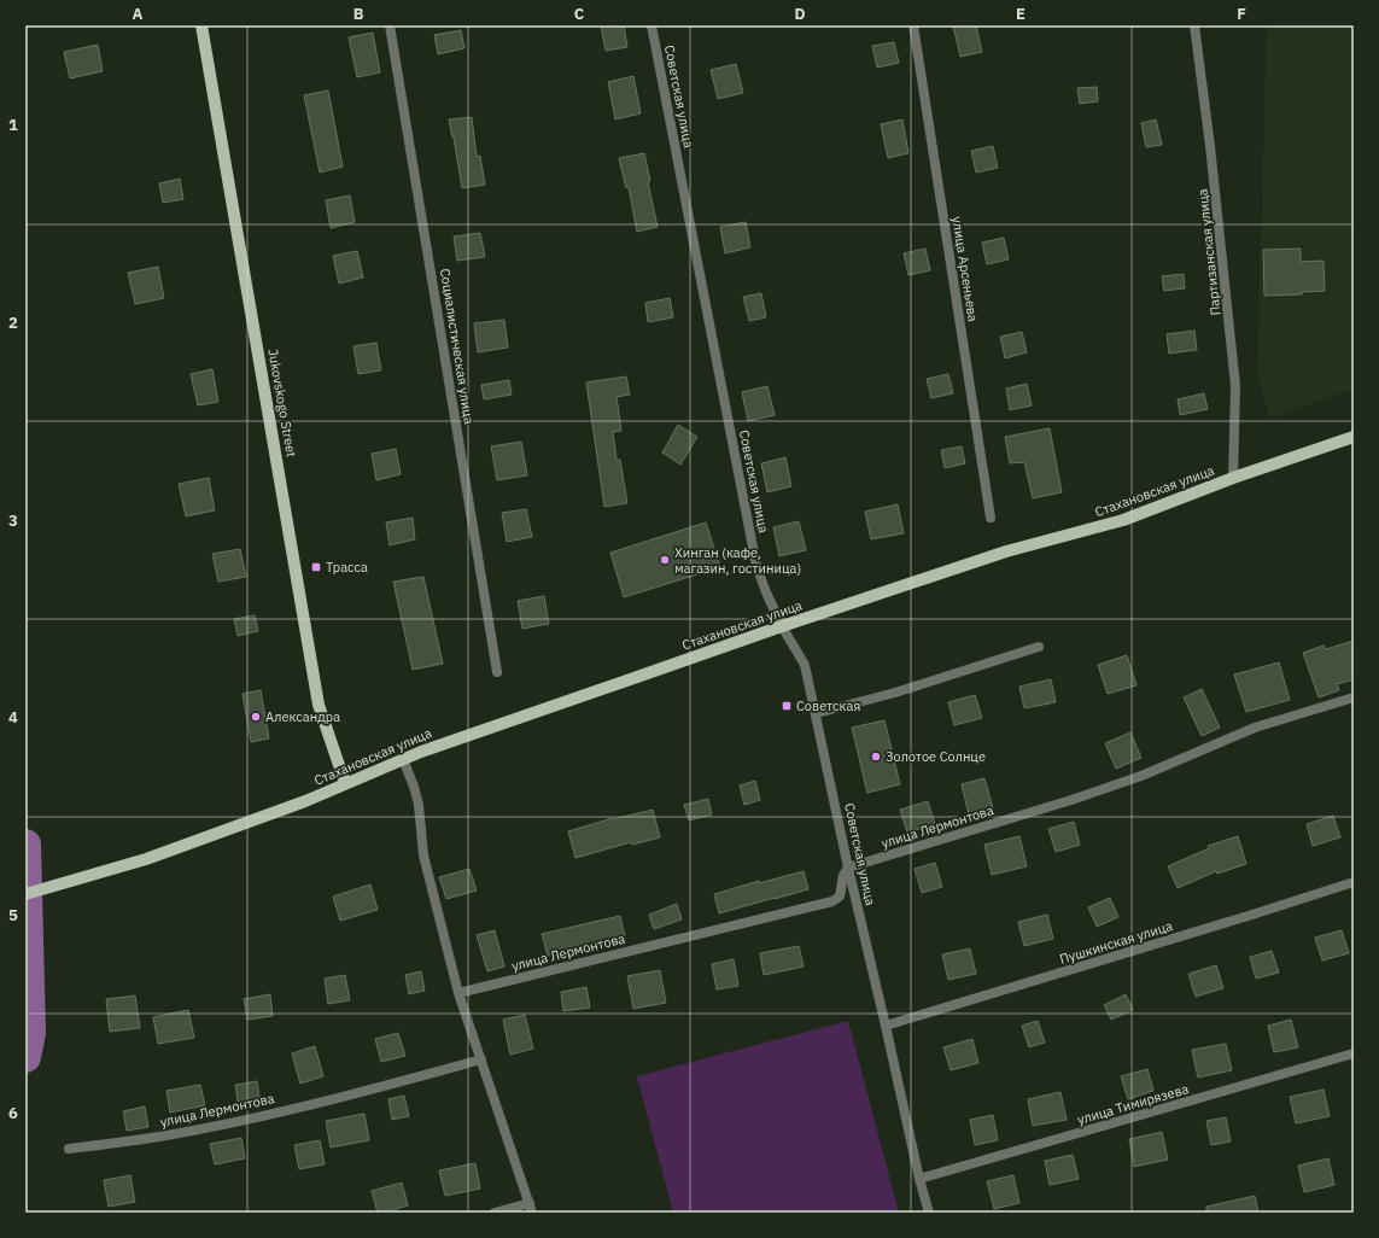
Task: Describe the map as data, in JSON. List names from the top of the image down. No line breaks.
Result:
{"streets":{"main road":["Jukovskogo Street","Стахановская улица"],"street":["Советская улица","Партизанская улица","улица Арсеньева","Социалистическая улица","улица Лермонтова","Пушкинская улица","улица Тимирязева"]},"crossings":[["Советская улица","Стахановская улица"],["Советская улица","улица Лермонтова"],["Советская улица","Пушкинская улица"],["Советская улица","улица Тимирязева"],["Партизанская улица","Стахановская улица"],["Jukovskogo Street","Стахановская улица"]],"places":{"other":["Хинган (кафе, магазин, гостиница)","Александра","Золотое Солнце"],"transit":["Трасса","Советская"]},"grid":{"columns":["A","B","C","D","E","F"],"rows":["1","2","3","4","5","6"]}}
